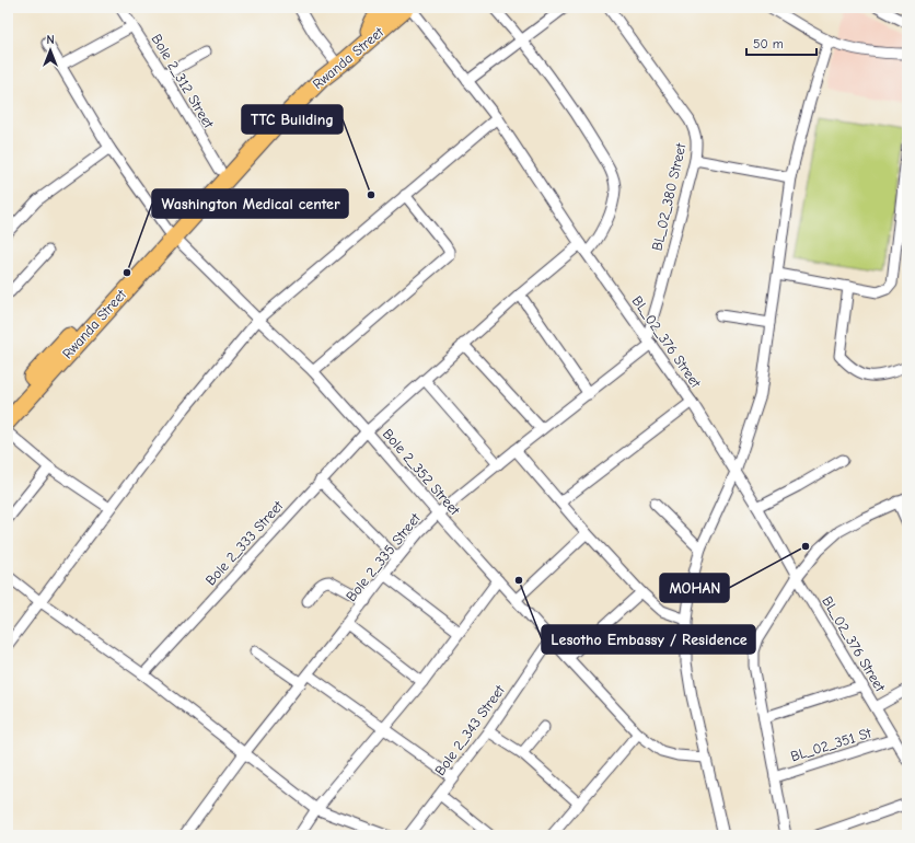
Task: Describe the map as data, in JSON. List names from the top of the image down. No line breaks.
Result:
{"streets":{"main road":["Rwanda Street"],"street":["Bole 2_312 Street","BL_02_380 Street","BL_02_376 Street","Bole 2_352 Street","Bole 2_333 Street","Bole 2_335 Street","Bole 2_343 Street","BL_02_351 St"]},"crossings":[["Rwanda Street","Bole 2_312 Street"],["Rwanda Street","Bole 2_352 Street"],["BL_02_380 Street","BL_02_376 Street"],["BL_02_380 Street","Bole 2_335 Street"],["BL_02_376 Street","Bole 2_333 Street"],["BL_02_376 Street","Bole 2_335 Street"],["BL_02_376 Street","BL_02_351 St"],["Bole 2_352 Street","Bole 2_333 Street"],["Bole 2_352 Street","Bole 2_335 Street"],["Bole 2_352 Street","Bole 2_343 Street"]],"places":["TTC Building","Washington Medical center","MOHAN","Lesotho Embassy / Residence"],"scale_bar":"50 m","north":"top"}
